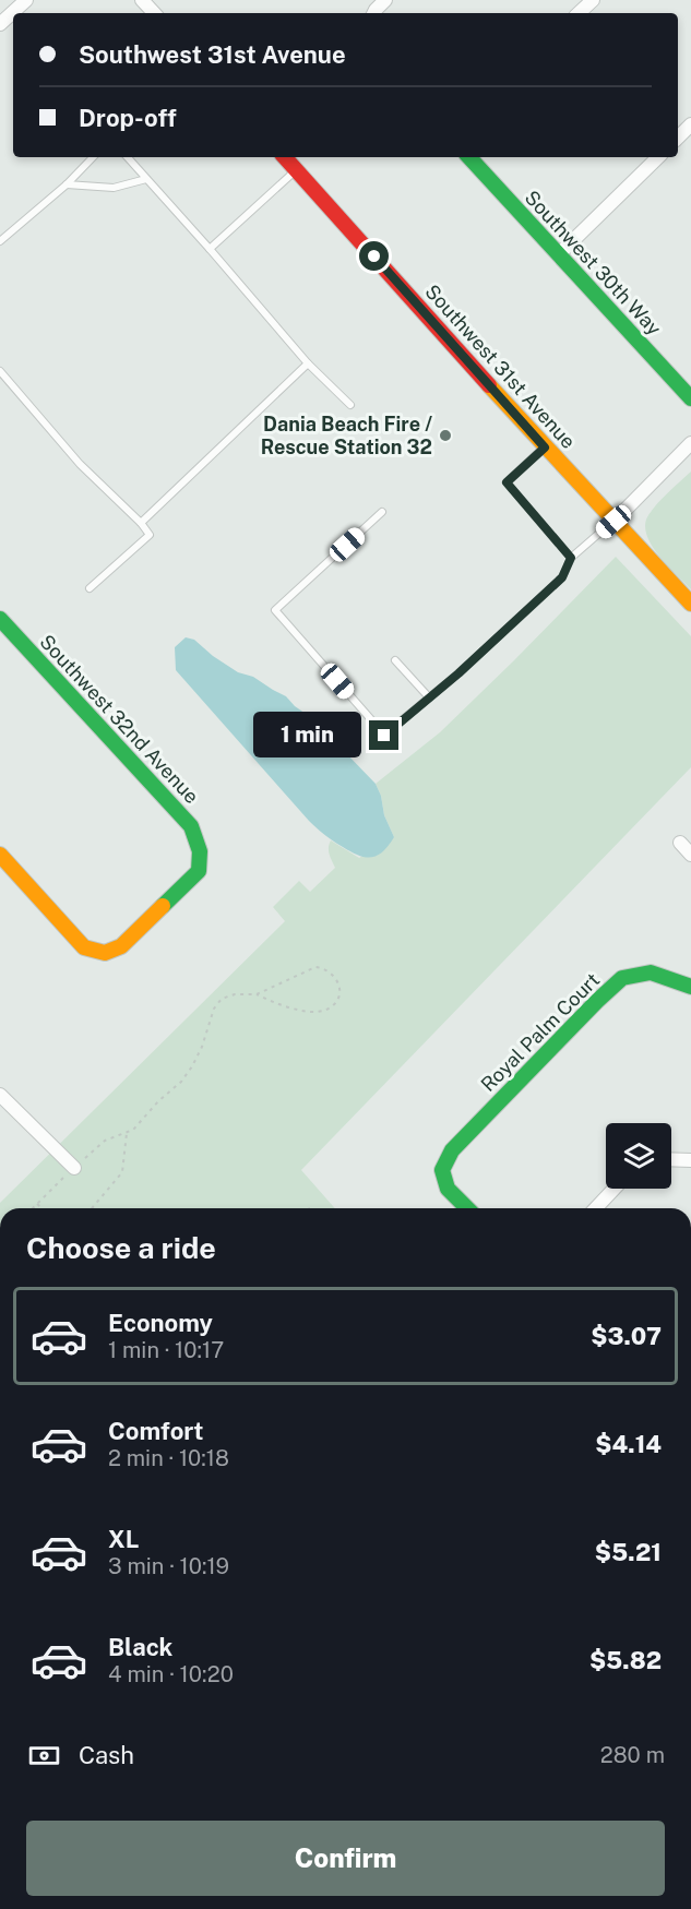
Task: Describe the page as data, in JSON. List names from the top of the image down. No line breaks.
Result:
{"streets":{"street":["Southwest 30th Way","Southwest 31st Avenue","Southwest 32nd Avenue","Royal Palm Court"]},"places":["Dania Beach Fire / Rescue Station 32"],"page":{"banner":["Southwest 31st Avenue","Drop-off"],"bubble":"1 min","heading":"Choose a ride","list":[{"name":"Economy","note":"1 min · 10:17","value":"$3.07"},{"name":"Comfort","note":"2 min · 10:18","value":"$4.14"},{"name":"XL","note":"3 min · 10:19","value":"$5.21"},{"name":"Black","note":"4 min · 10:20","value":"$5.82"}],"pay":["Cash","280 m"],"buttons":"Confirm"}}
